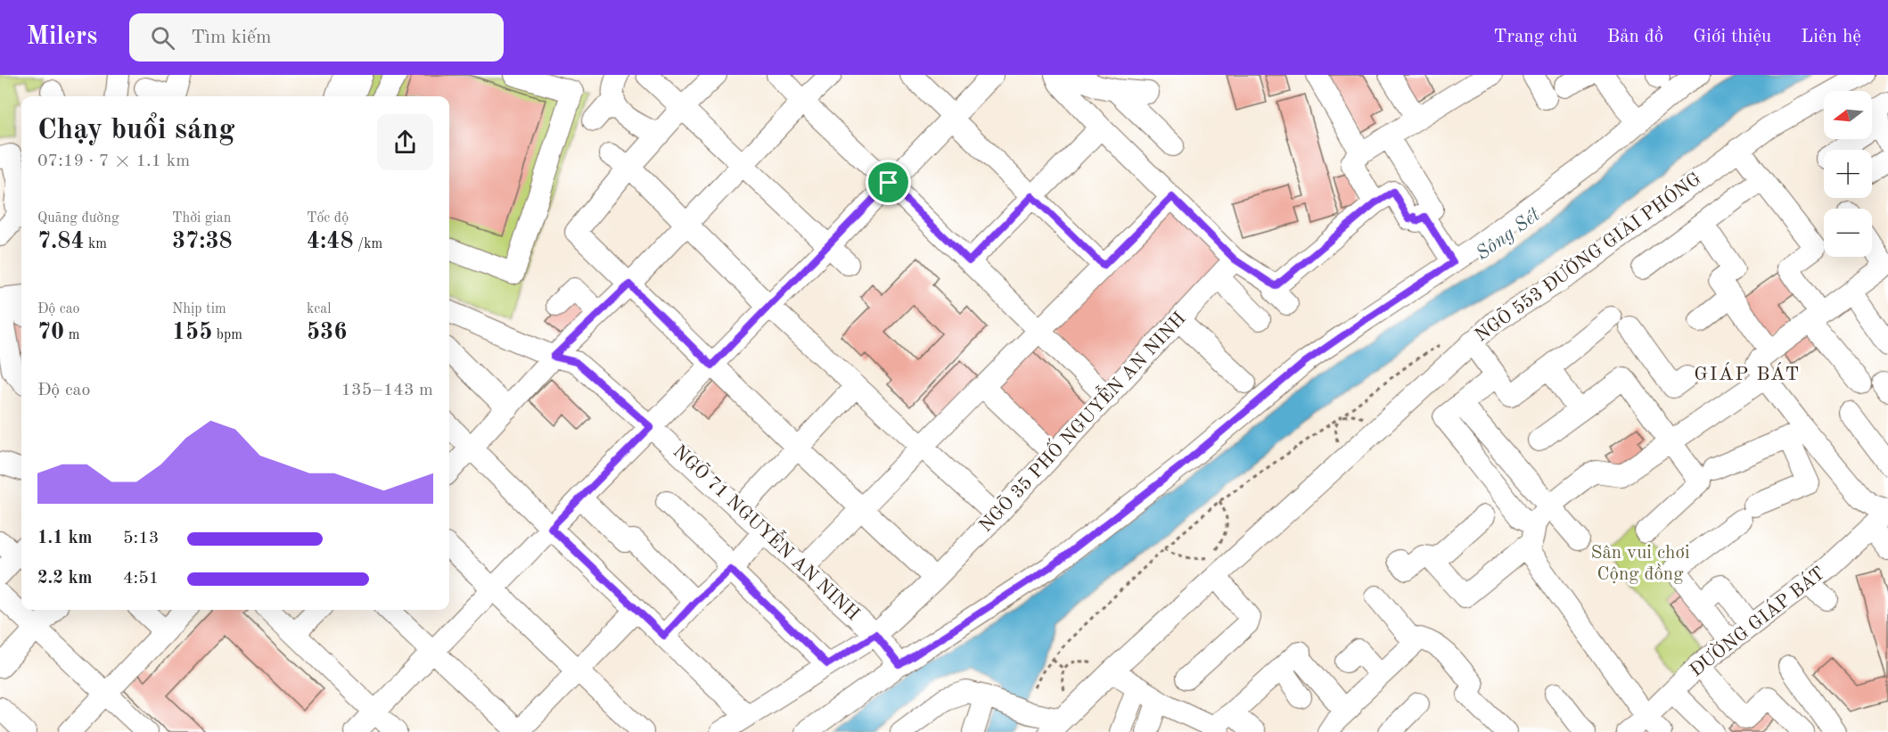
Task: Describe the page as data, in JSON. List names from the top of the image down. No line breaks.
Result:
{"streets":{"street":["NGÕ 553 ĐƯỜNG GIẢI PHÓNG","NGÕ 35 PHỐ NGUYỄN AN NINH","NGÕ 71 NGUYỄN AN NINH","ĐƯỜNG GIÁP BÁT"]},"crossings":[["NGÕ 35 PHỐ NGUYỄN AN NINH","NGÕ 71 NGUYỄN AN NINH"]],"districts":["GIÁP BÁT"],"water":["Sông Sét"],"parks":["Sân vui chơi Cộng đồng"],"north":"left","page":{"header":"Milers","search":"Tìm kiếm","nav":["Trang chủ","Bản đồ","Giới thiệu","Liên hệ"],"map_buttons":["+","−"],"heading":["Chạy buổi sáng","07:19 · 7 × 1.1 km"],"stats":[["Quãng đường","7.84 km"],["Thời gian","37:38"],["Tốc độ","4:48 /km"],["Độ cao","70 m"],["Nhịp tim","155 bpm"],["kcal","536"]],"chart":["Độ cao","135–143 m"],"list":[{"name":"1.1 km","note":"5:13"},{"name":"2.2 km","note":"4:51"}]}}
